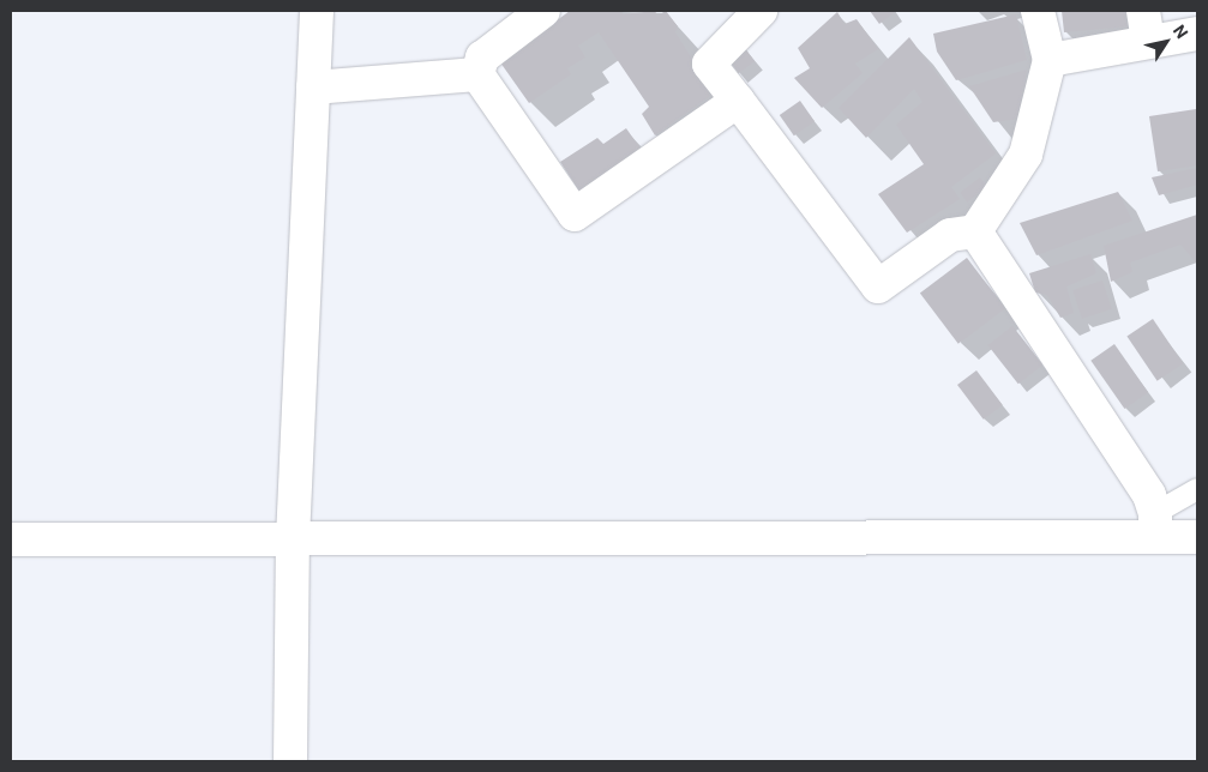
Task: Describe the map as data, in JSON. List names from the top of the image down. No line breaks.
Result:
{"north":"top right"}
